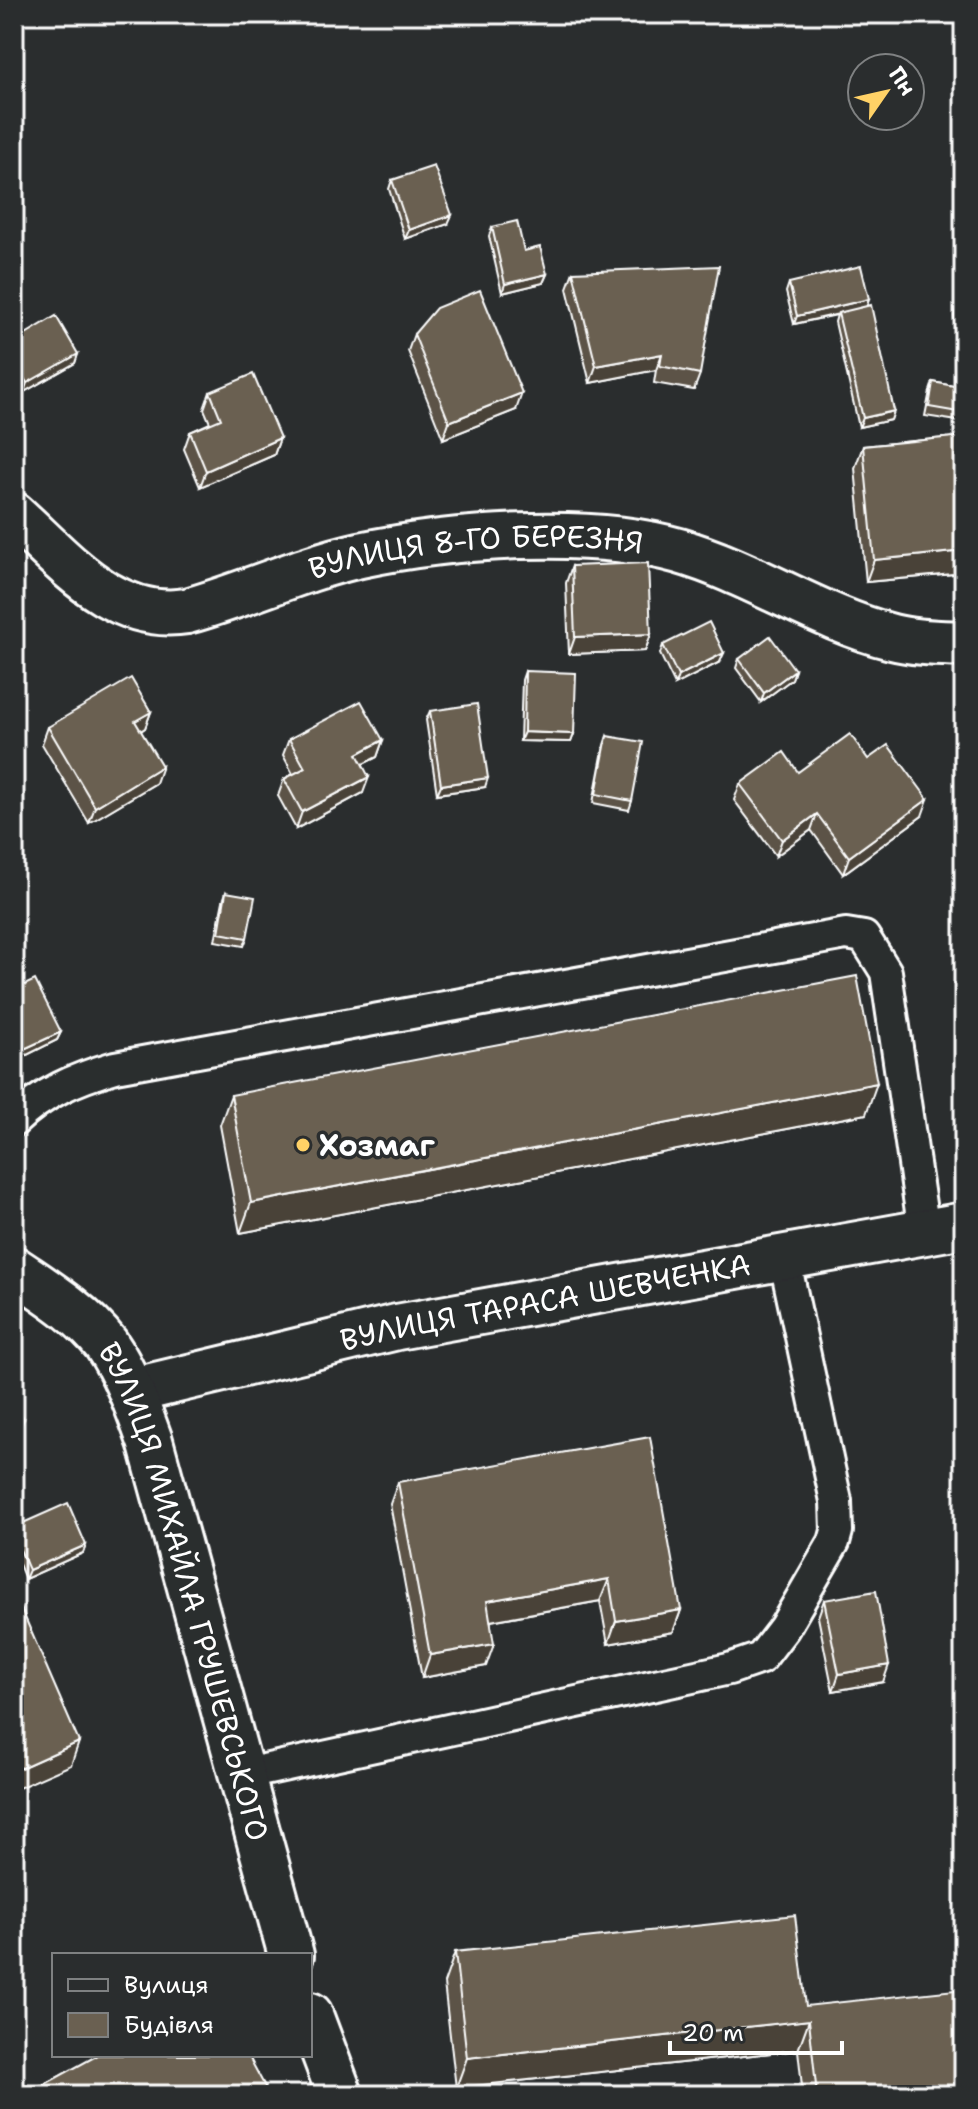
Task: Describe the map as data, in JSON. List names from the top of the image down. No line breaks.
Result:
{"streets":{"street":["ВУЛИЦЯ 8-ГО БЕРЕЗНЯ","ВУЛИЦЯ ТАРАСА ШЕВЧЕНКА","ВУЛИЦЯ МИХАЙЛА ГРУШЕВСЬКОГО"]},"crossings":[["ВУЛИЦЯ ТАРАСА ШЕВЧЕНКА","ВУЛИЦЯ МИХАЙЛА ГРУШЕВСЬКОГО"]],"places":["Хозмаг"],"legend":["Вулиця","Будівля"],"scale_bar":"20 m","north":"top right"}
